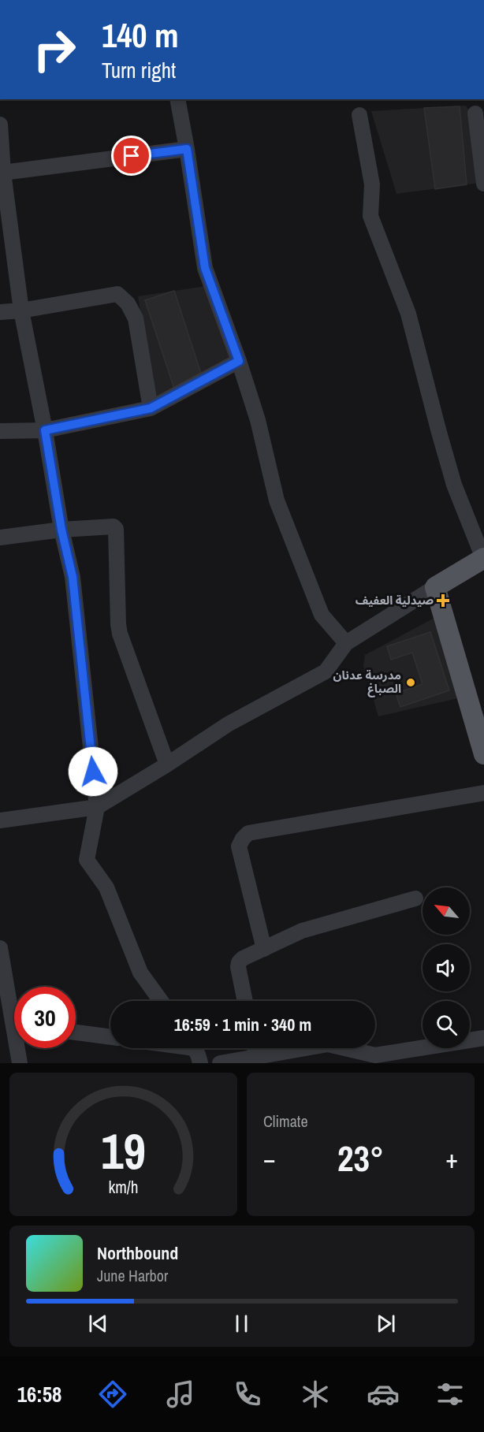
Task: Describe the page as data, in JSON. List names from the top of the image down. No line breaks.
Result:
{"places":{"health":["صيدلية العفيف"],"other":["مدرسة عدنان الصباغ"]},"north":"top left","page":{"turn":["140 m","Turn right"],"limit":"30","trip":"16:59 · 1 min · 340 m","tile":"Climate","heat":["−","23°","+"],"song":["Northbound","June Harbor"],"tabs":"16:58","gauge":["19","km/h"]}}
